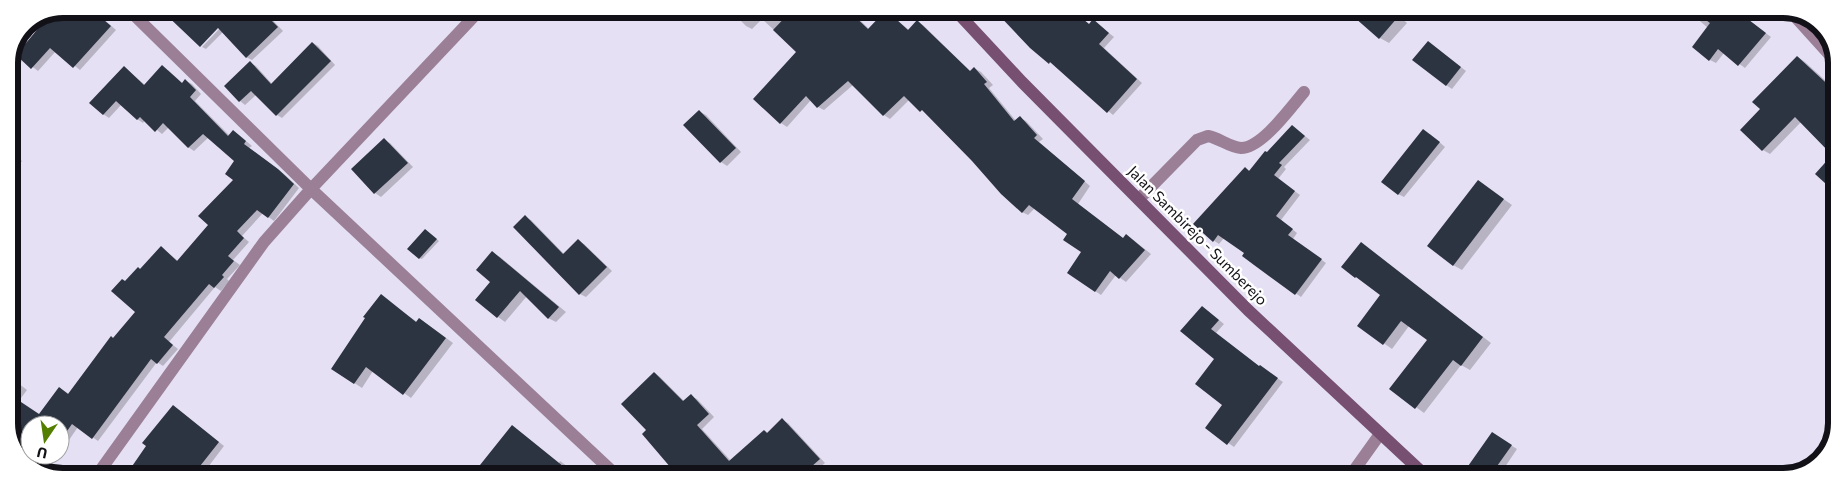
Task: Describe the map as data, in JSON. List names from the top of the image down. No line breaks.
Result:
{"streets":{"main road":["Jalan Sambirejo - Sumberejo"]},"north":"bottom"}
